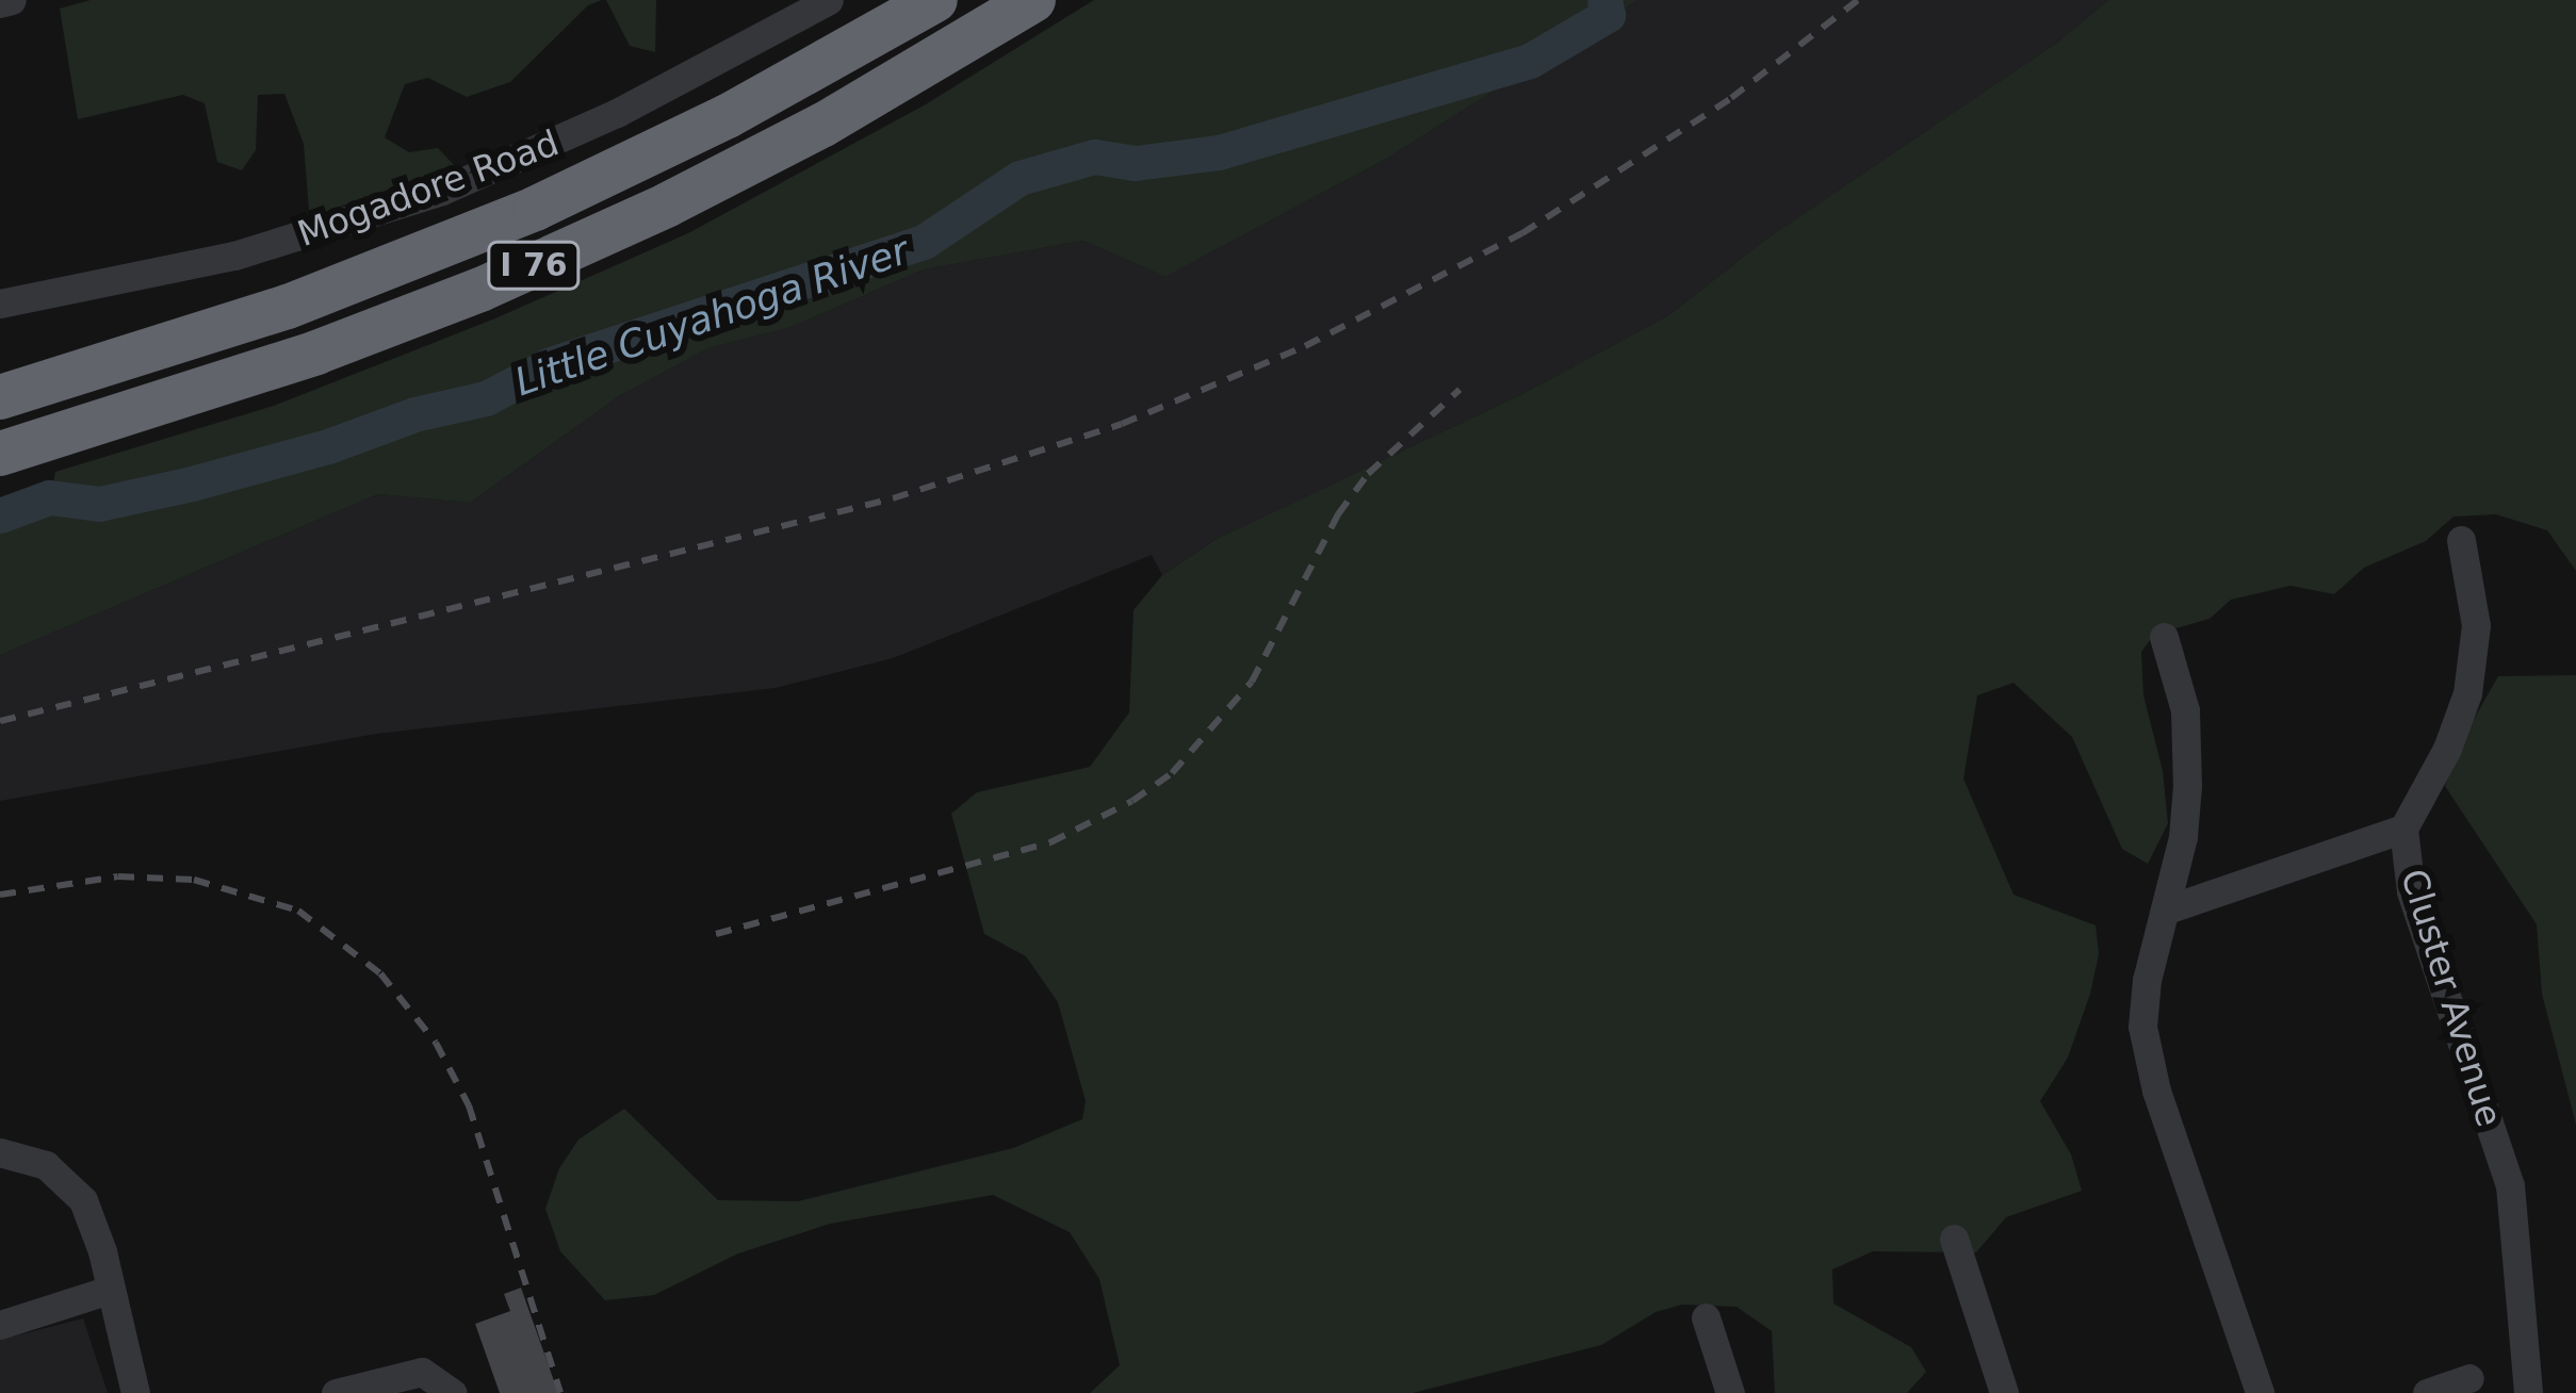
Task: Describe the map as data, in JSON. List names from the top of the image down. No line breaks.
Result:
{"streets":{"highway":["I 76"],"street":["Mogadore Road","Cluster Avenue"]},"water":["Little Cuyahoga River"]}
